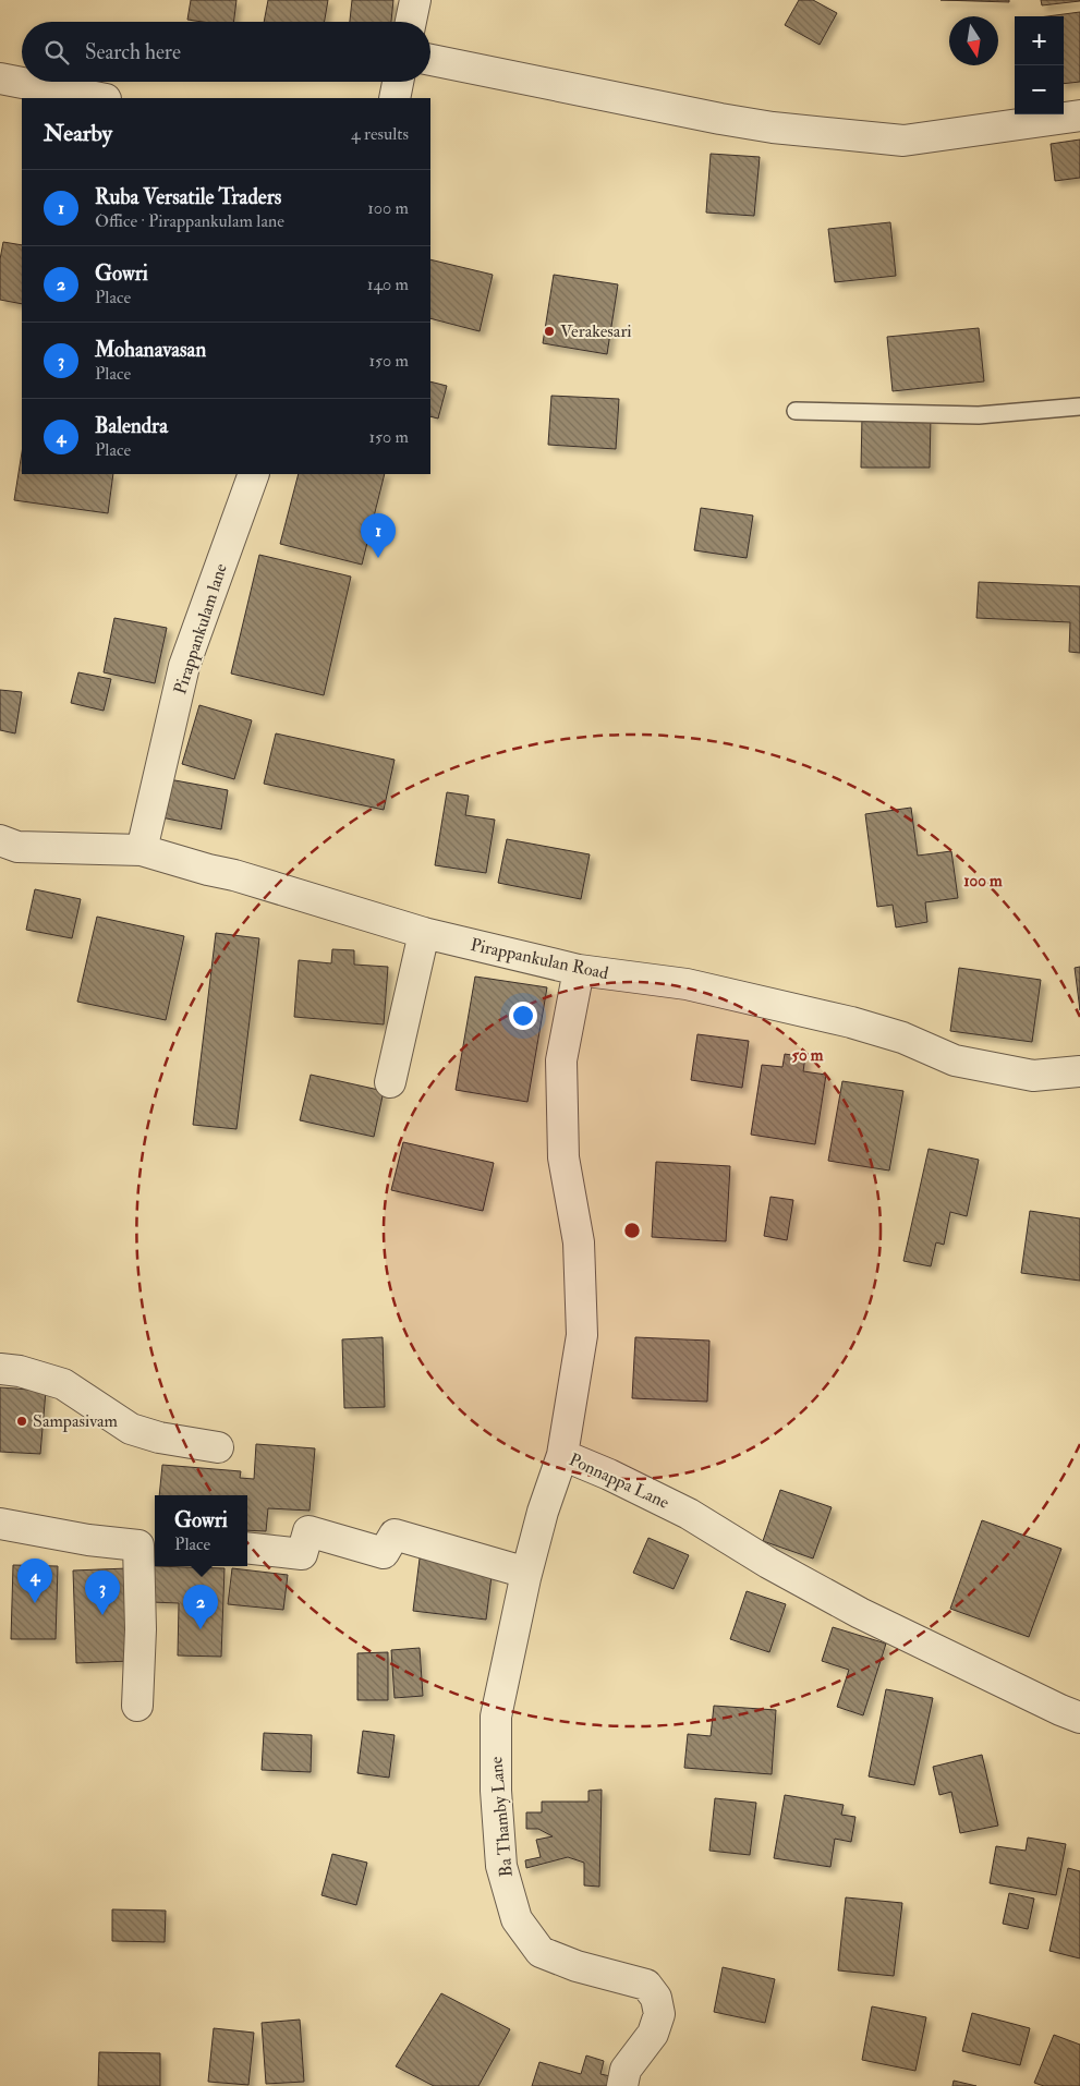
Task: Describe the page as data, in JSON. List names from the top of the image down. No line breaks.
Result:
{"streets":{"street":["Pirappankulam lane","Pirappankulan Road","Ponnappa Lane","Ba Thamby Lane"]},"crossings":[["Pirappankulam lane","Pirappankulan Road"],["Pirappankulan Road","Ponnappa Lane"],["Ponnappa Lane","Ba Thamby Lane"]],"places":["Verakesari","Sampasivam"],"north":"bottom","page":{"map_buttons":["+","−"],"search":"Search here","heading":["Nearby","4 results"],"list":[{"mark":"1","name":"Ruba Versatile Traders","note":"Office · Pirappankulam lane","value":"100 m"},{"mark":"2","name":"Gowri","note":"Place","value":"140 m"},{"mark":"3","name":"Mohanavasan","note":"Place","value":"150 m"},{"mark":"4","name":"Balendra","note":"Place","value":"150 m"}],"pins":["1","4","3","2"],"popup":["Gowri","Place"]},"rings":["100 m","50 m"]}
